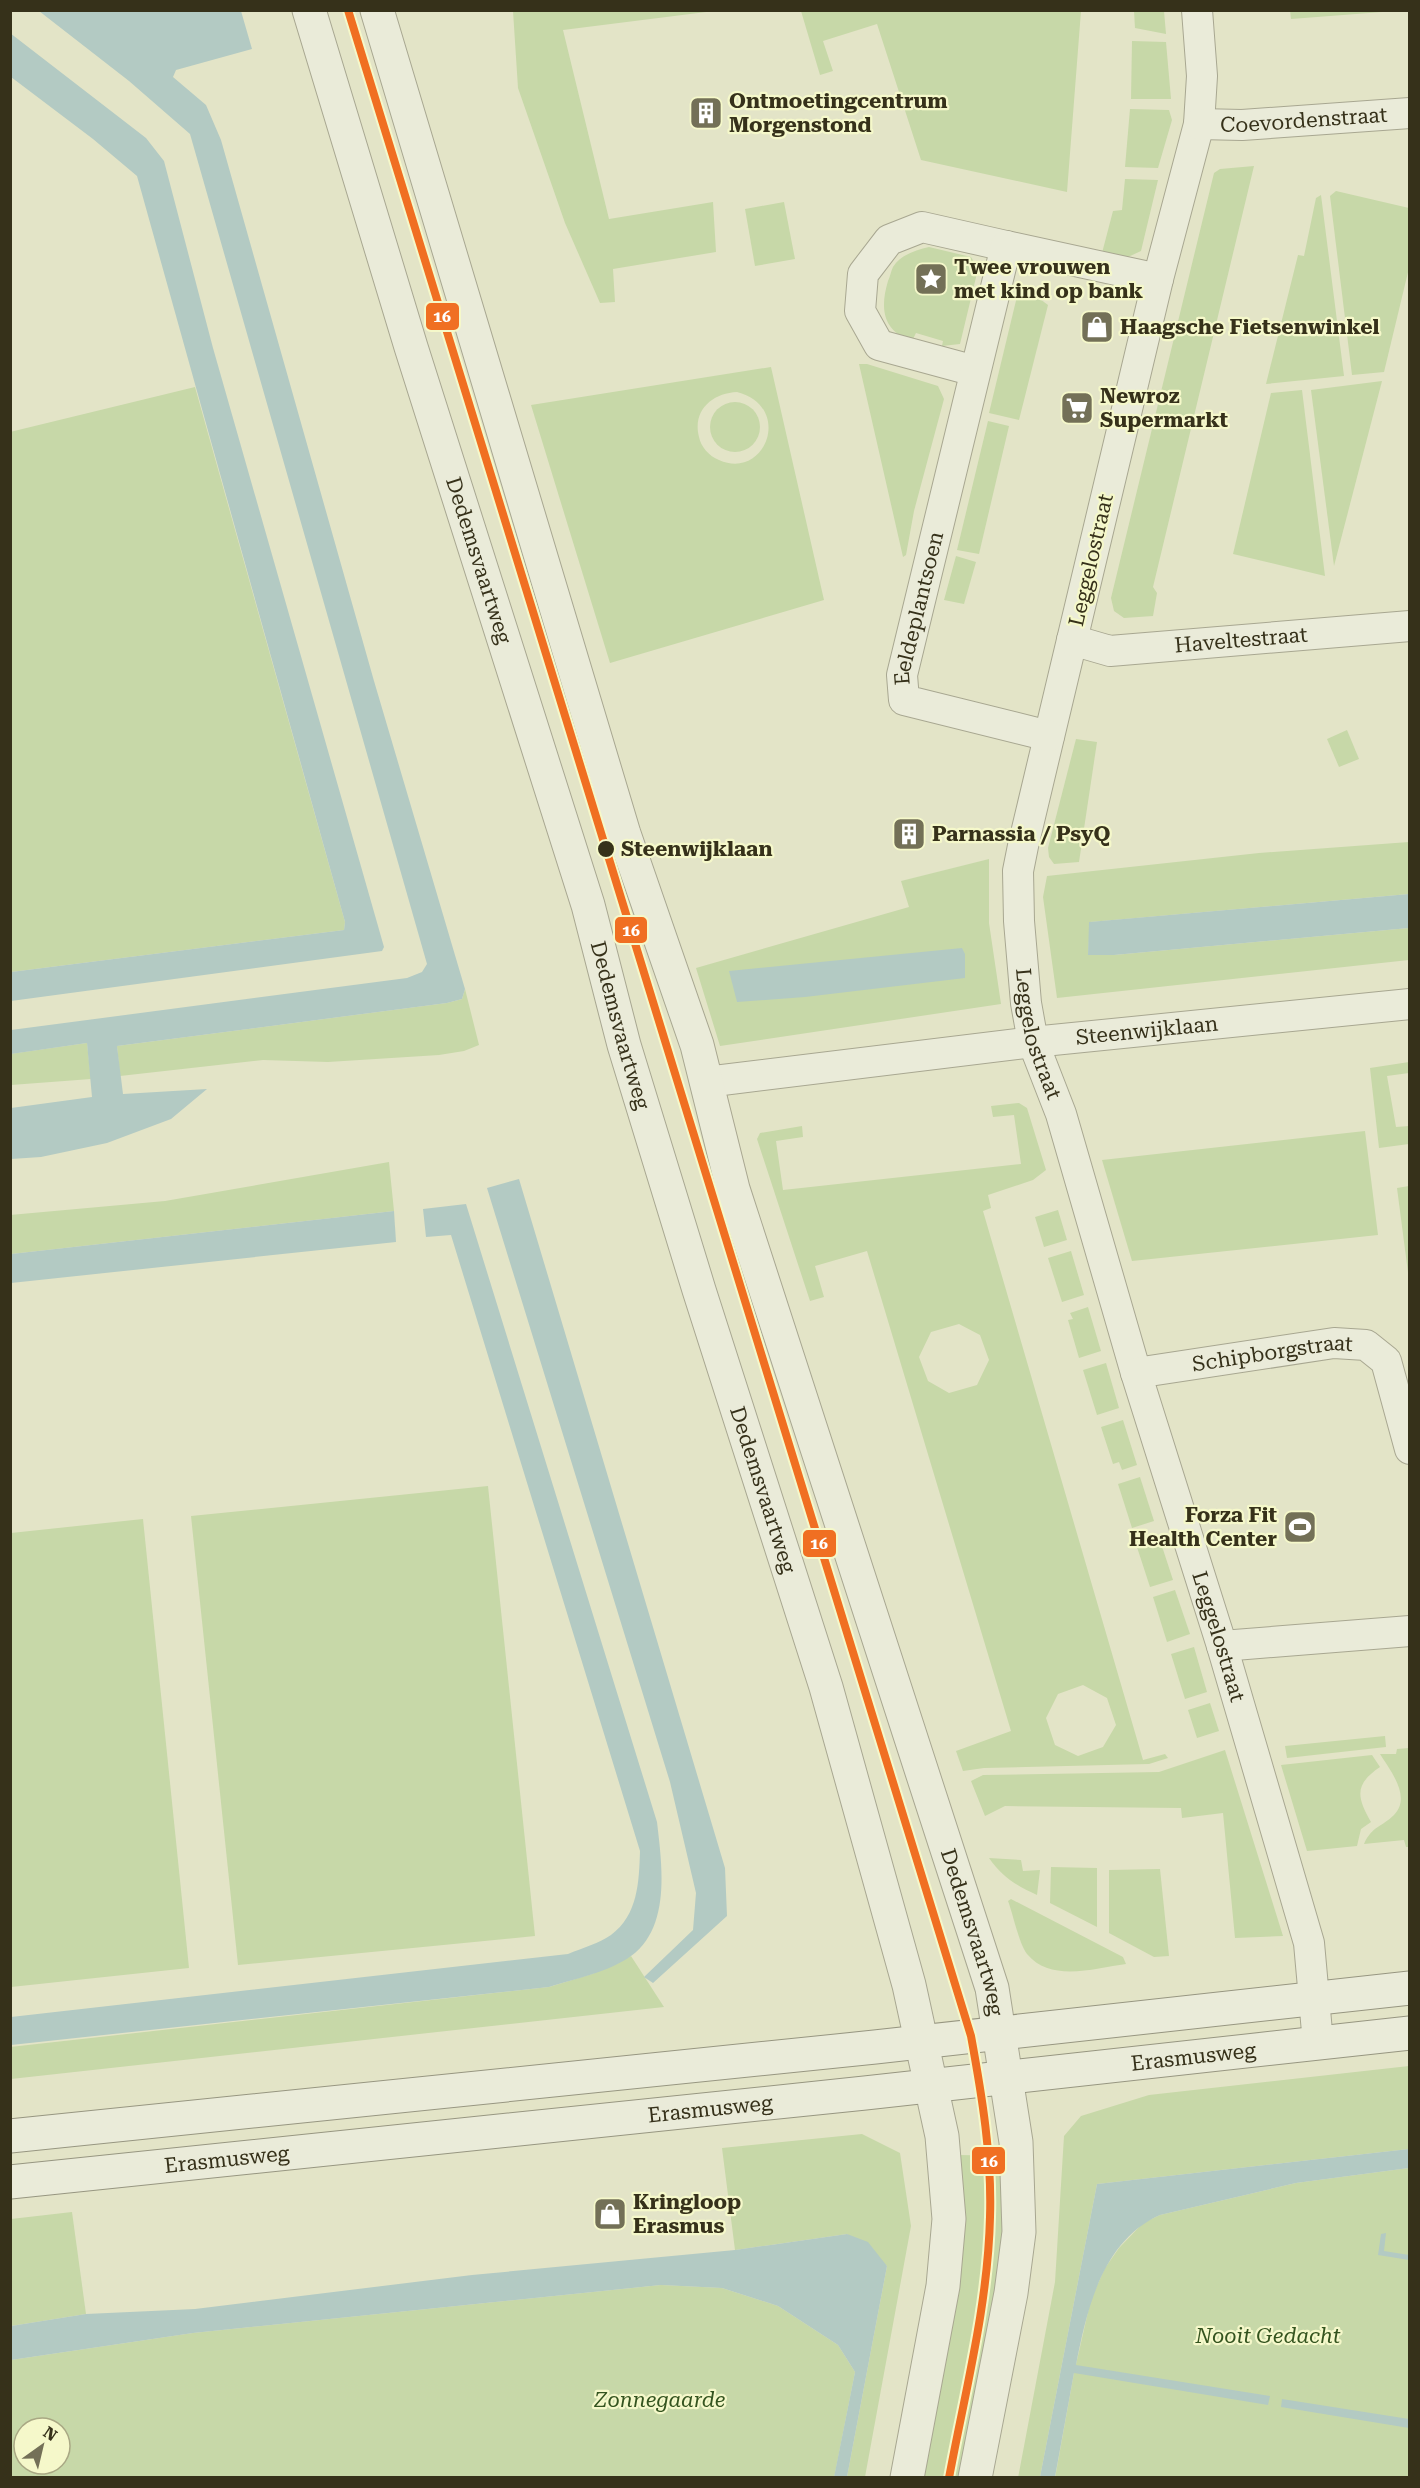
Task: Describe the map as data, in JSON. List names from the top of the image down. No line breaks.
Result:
{"streets":{"street":["Coevordenstraat","Dedemsvaartweg","Leggelostraat","Eeldeplantsoen","Haveltestraat","Steenwijklaan","Schipborgstraat","Erasmusweg"]},"crossings":[["Coevordenstraat","Leggelostraat"],["Dedemsvaartweg","Steenwijklaan"],["Dedemsvaartweg","Erasmusweg"],["Leggelostraat","Eeldeplantsoen"],["Leggelostraat","Haveltestraat"],["Leggelostraat","Steenwijklaan"],["Leggelostraat","Schipborgstraat"],["Leggelostraat","Erasmusweg"]],"parks":["Nooit Gedacht","Zonnegaarde"],"places":{"building":["Ontmoetingcentrum Morgenstond","Parnassia / PsyQ"],"place":["Twee vrouwen met kind op bank"],"shop":["Haagsche Fietsenwinkel","Kringloop Erasmus"],"supermarket":["Newroz Supermarkt"],"other":["Steenwijklaan"],"sports":["Forza Fit Health Center"]},"lines":["transit line 16"],"north":"top right"}
